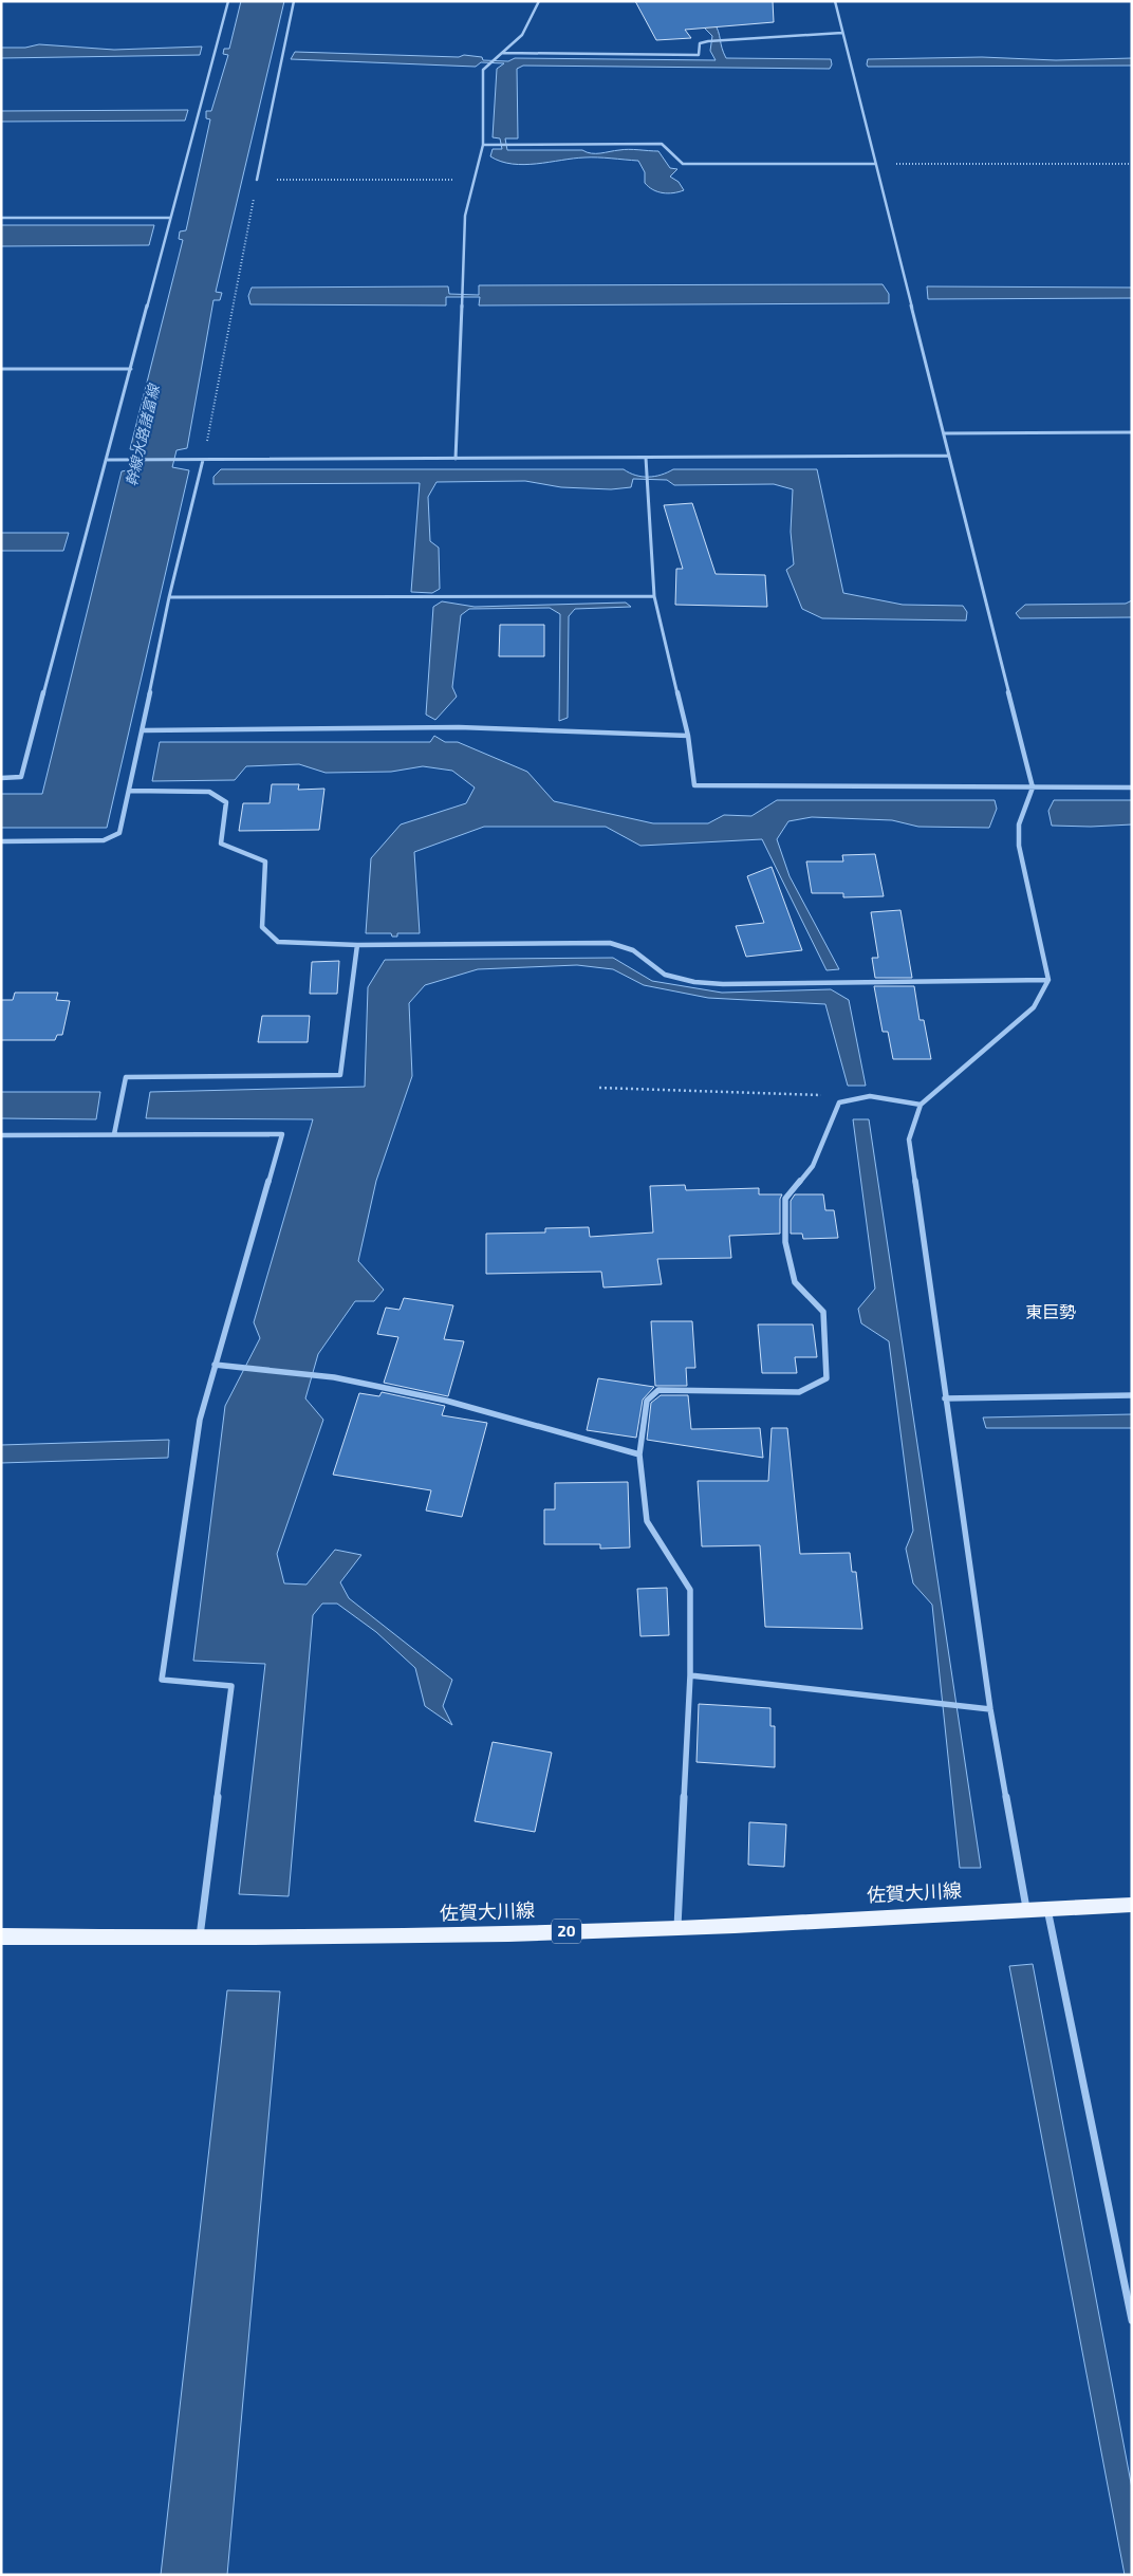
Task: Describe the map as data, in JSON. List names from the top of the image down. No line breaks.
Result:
{"streets":{"main road":["佐賀大川線","20"]},"districts":["東巨勢"],"water":["幹線水路諸富線"]}
